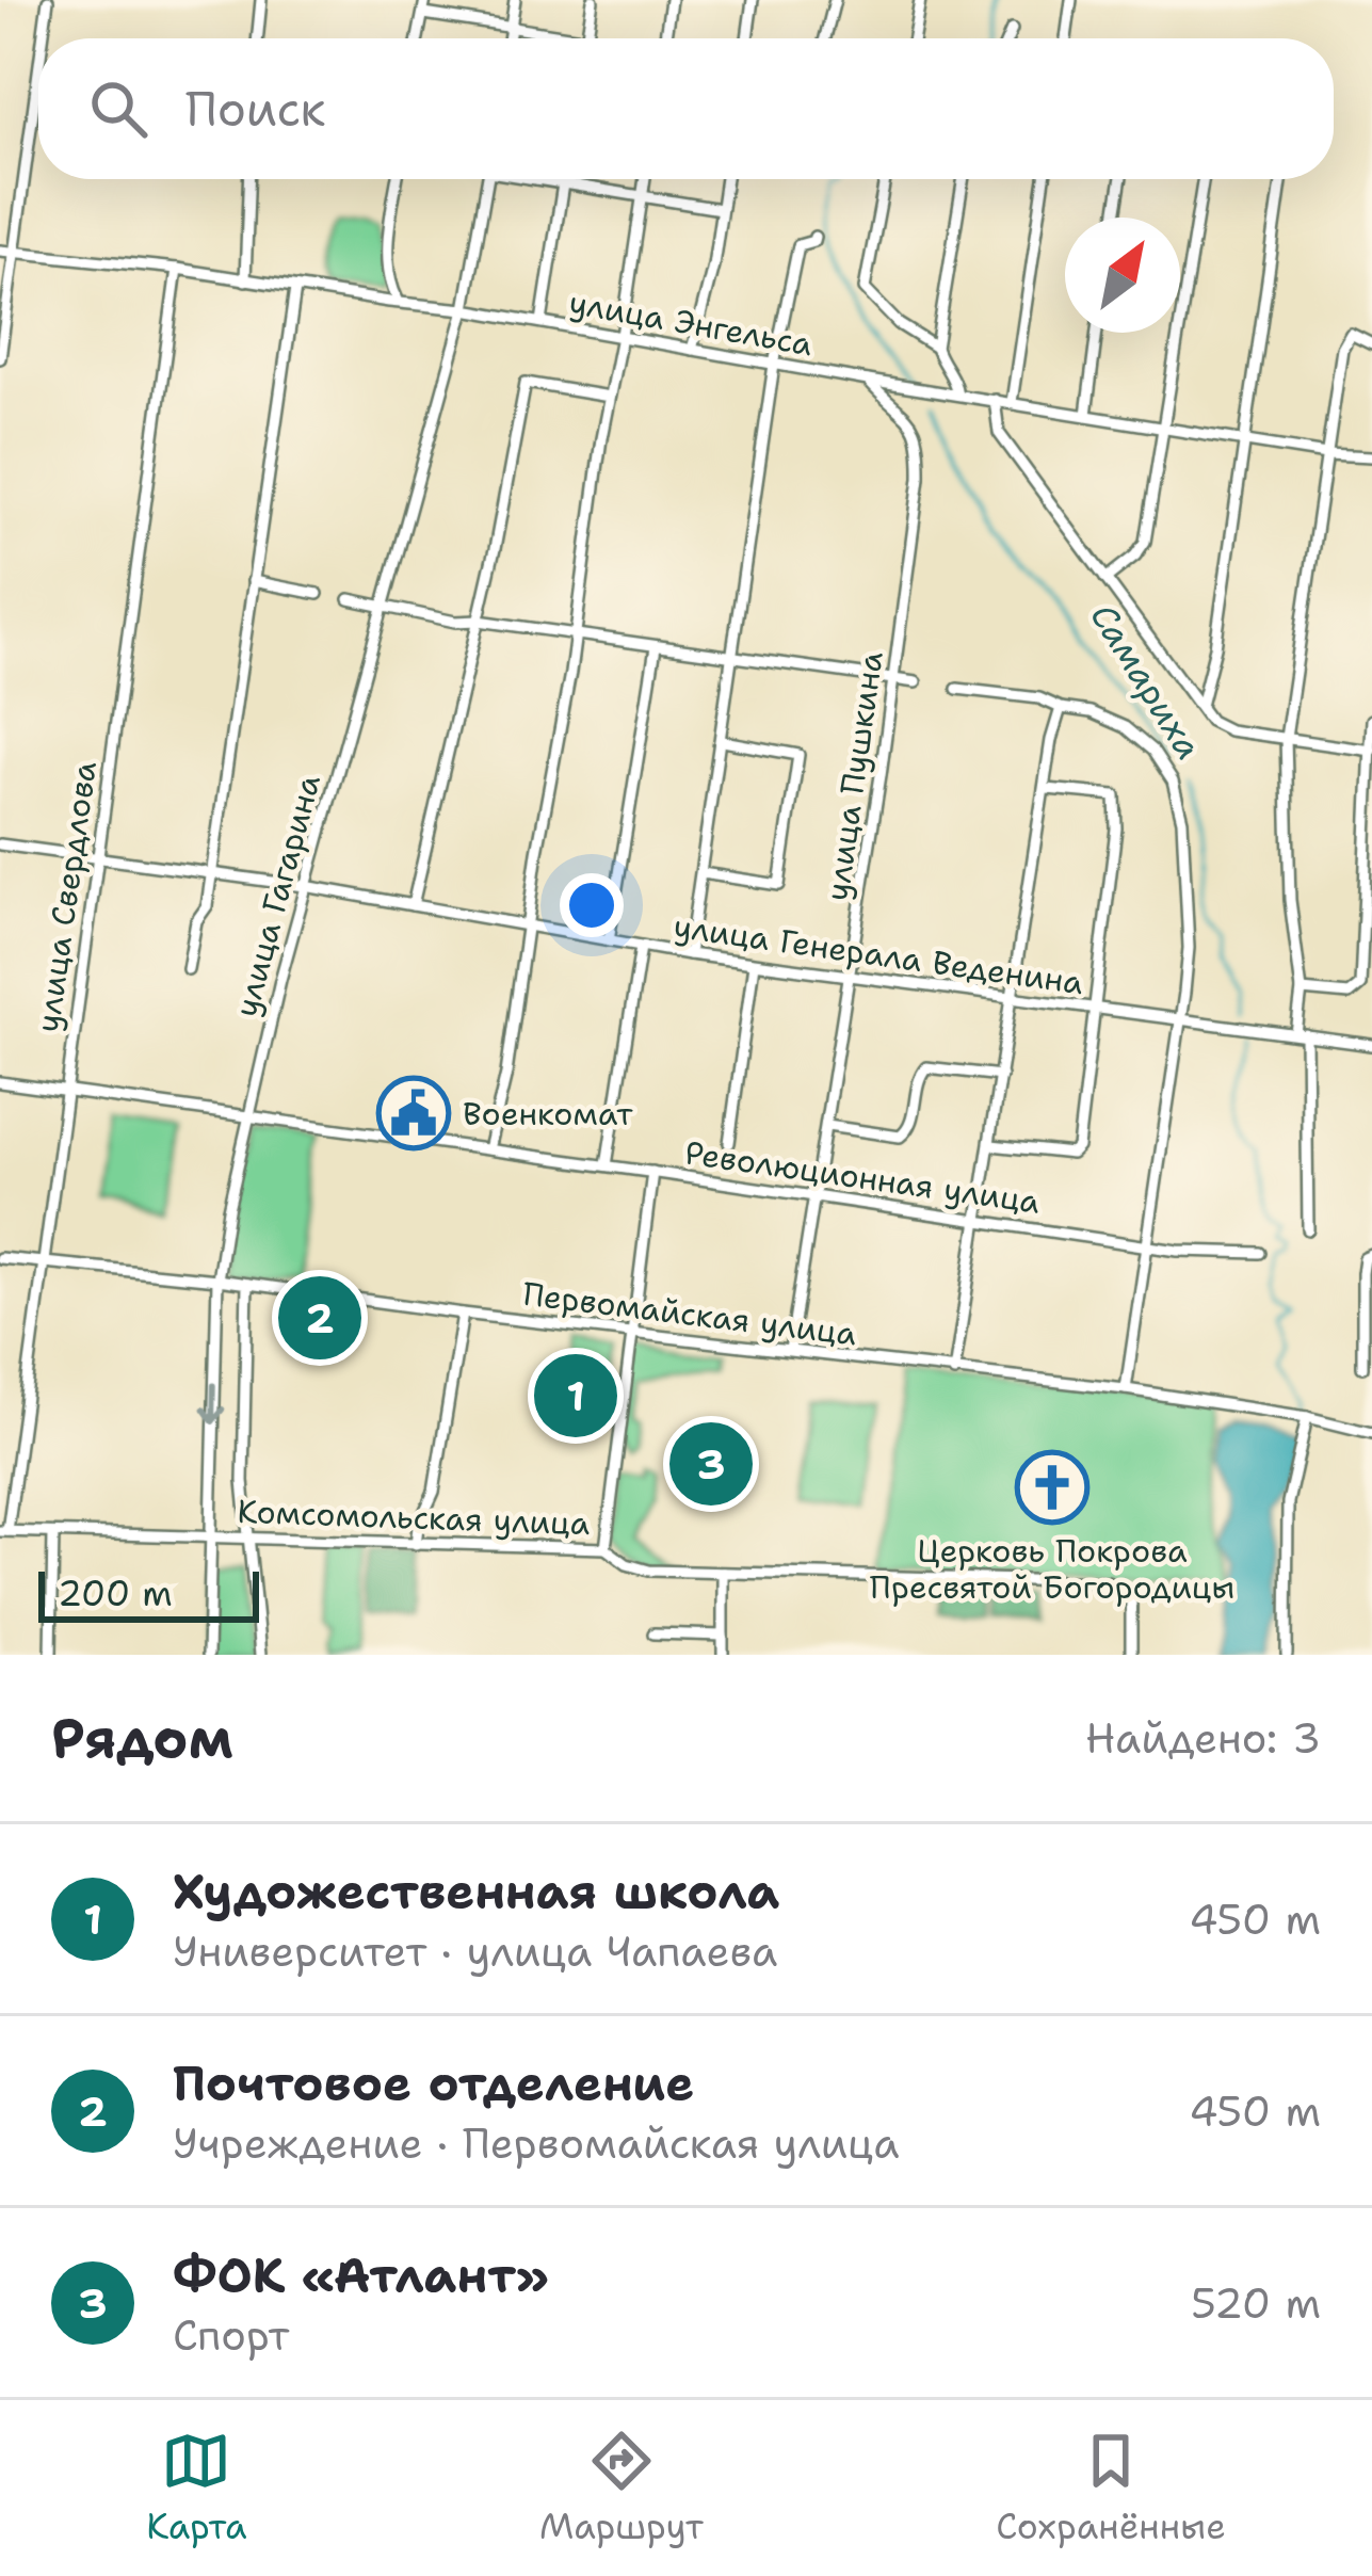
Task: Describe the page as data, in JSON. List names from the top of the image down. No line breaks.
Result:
{"streets":{"street":["улица Энгельса","улица Пушкина","улица Гагарина","улица Свердлова","улица Генерала Веденина","Революционная улица","Первомайская улица","Комсомольская улица"]},"crossings":[["улица Энгельса","улица Пушкина"],["улица Энгельса","улица Гагарина"],["улица Энгельса","улица Свердлова"],["улица Пушкина","улица Генерала Веденина"],["улица Пушкина","Революционная улица"],["улица Пушкина","Первомайская улица"],["улица Гагарина","улица Генерала Веденина"],["улица Гагарина","Революционная улица"],["улица Гагарина","Первомайская улица"],["улица Гагарина","Комсомольская улица"],["улица Свердлова","улица Генерала Веденина"],["улица Свердлова","Революционная улица"],["улица Свердлова","Первомайская улица"],["улица Свердлова","Комсомольская улица"]],"water":["Самариха"],"places":{"public building":["Военкомат"],"church":["Церковь Покрова Пресвятой Богородицы"]},"scale_bar":"200 m","north":"top right","page":{"search":"Поиск","pins":["2","1","3"],"scale":"200 m","heading":["Рядом","Найдено: 3"],"list":[{"mark":"1","name":"Художественная школа","note":"Университет · улица Чапаева","value":"450 m"},{"mark":"2","name":"Почтовое отделение","note":"Учреждение · Первомайская улица","value":"450 m"},{"mark":"3","name":"ФОК «Атлант»","note":"Спорт","value":"520 m"}],"nav":["Карта","Маршрут","Сохранённые"]}}
